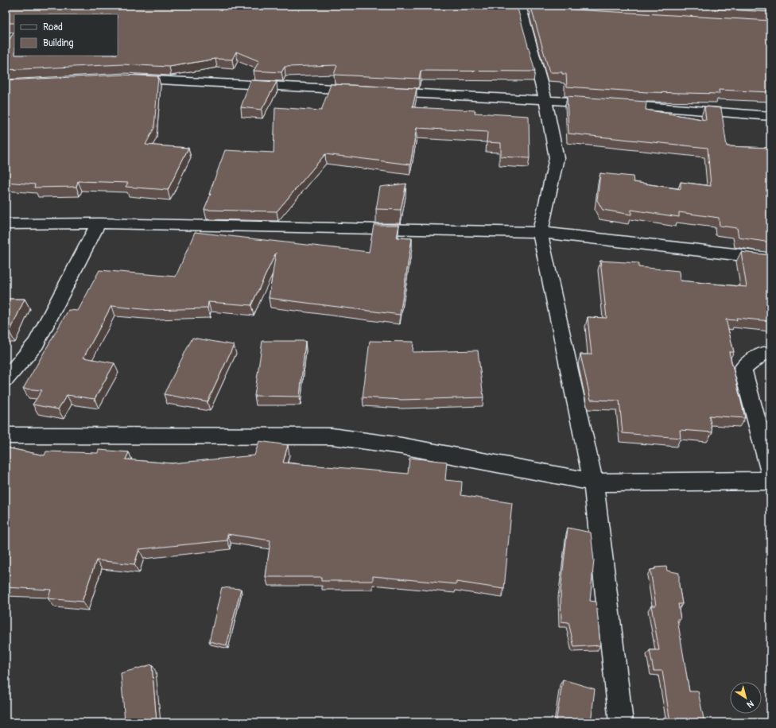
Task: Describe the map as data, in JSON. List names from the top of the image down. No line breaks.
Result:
{"legend":["Road","Building"],"north":"bottom right"}
